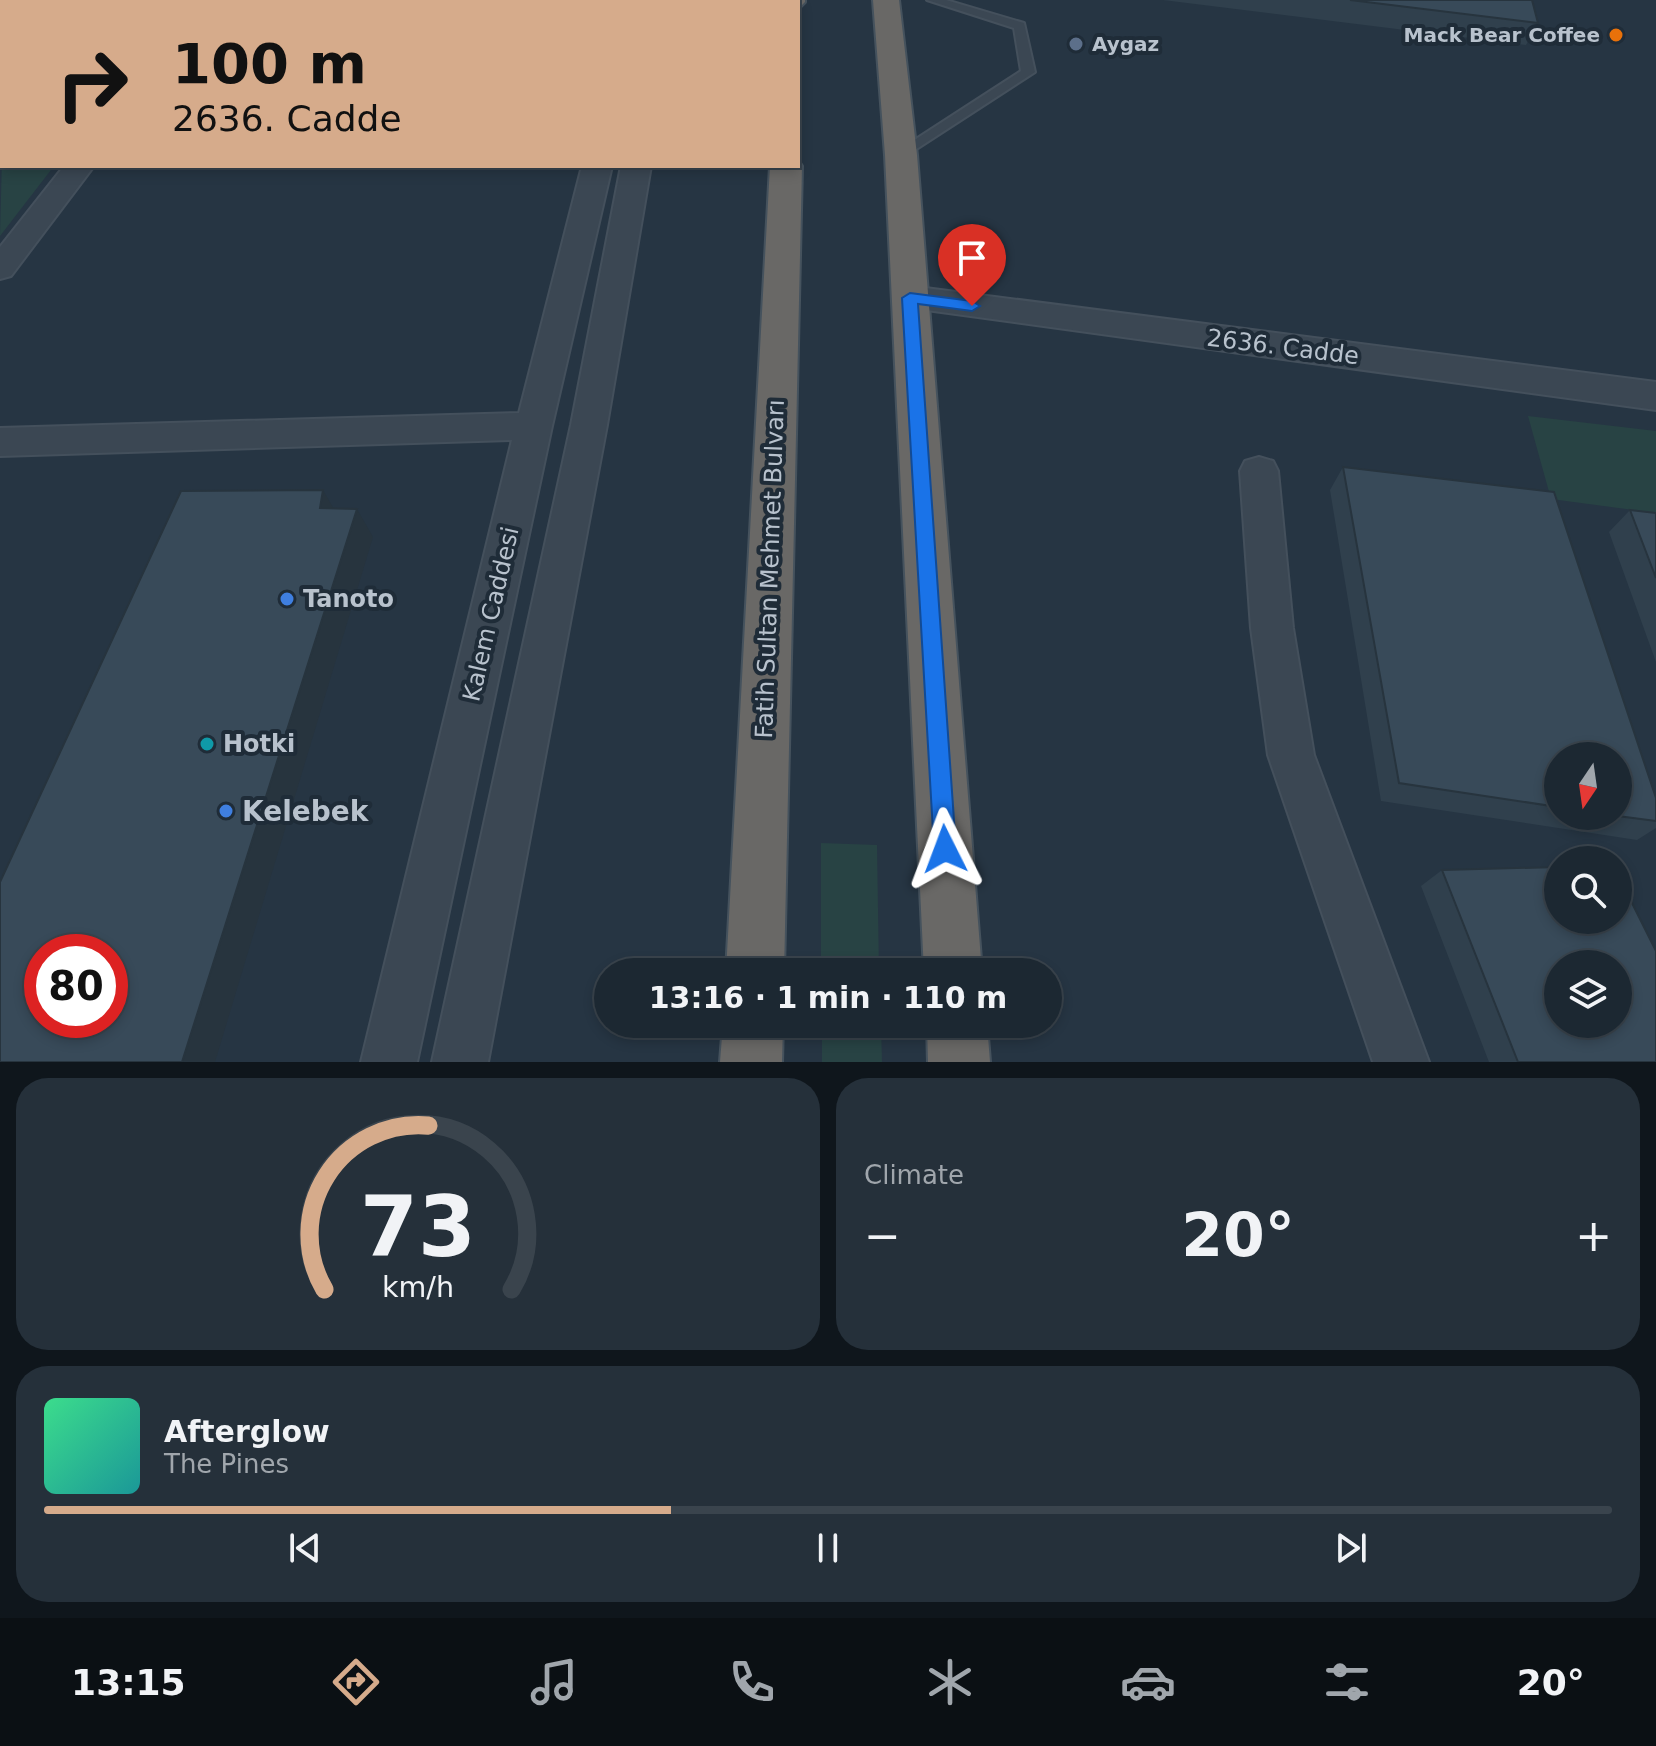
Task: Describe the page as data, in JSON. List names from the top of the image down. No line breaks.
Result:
{"streets":{"highway":["Fatih Sultan Mehmet Bulvarı"],"street":["2636. Cadde","Kalem Caddesi"]},"places":["Mack Bear Coffee","Aygaz","Tanoto","Hotki","Kelebek"],"north":"bottom","page":{"turn":["100 m","2636. Cadde"],"limit":"80","trip":"13:16 · 1 min · 110 m","tile":"Climate","heat":["−","20°","+"],"song":["Afterglow","The Pines"],"tabs":["13:15","20°"],"gauge":["73","km/h"]}}
